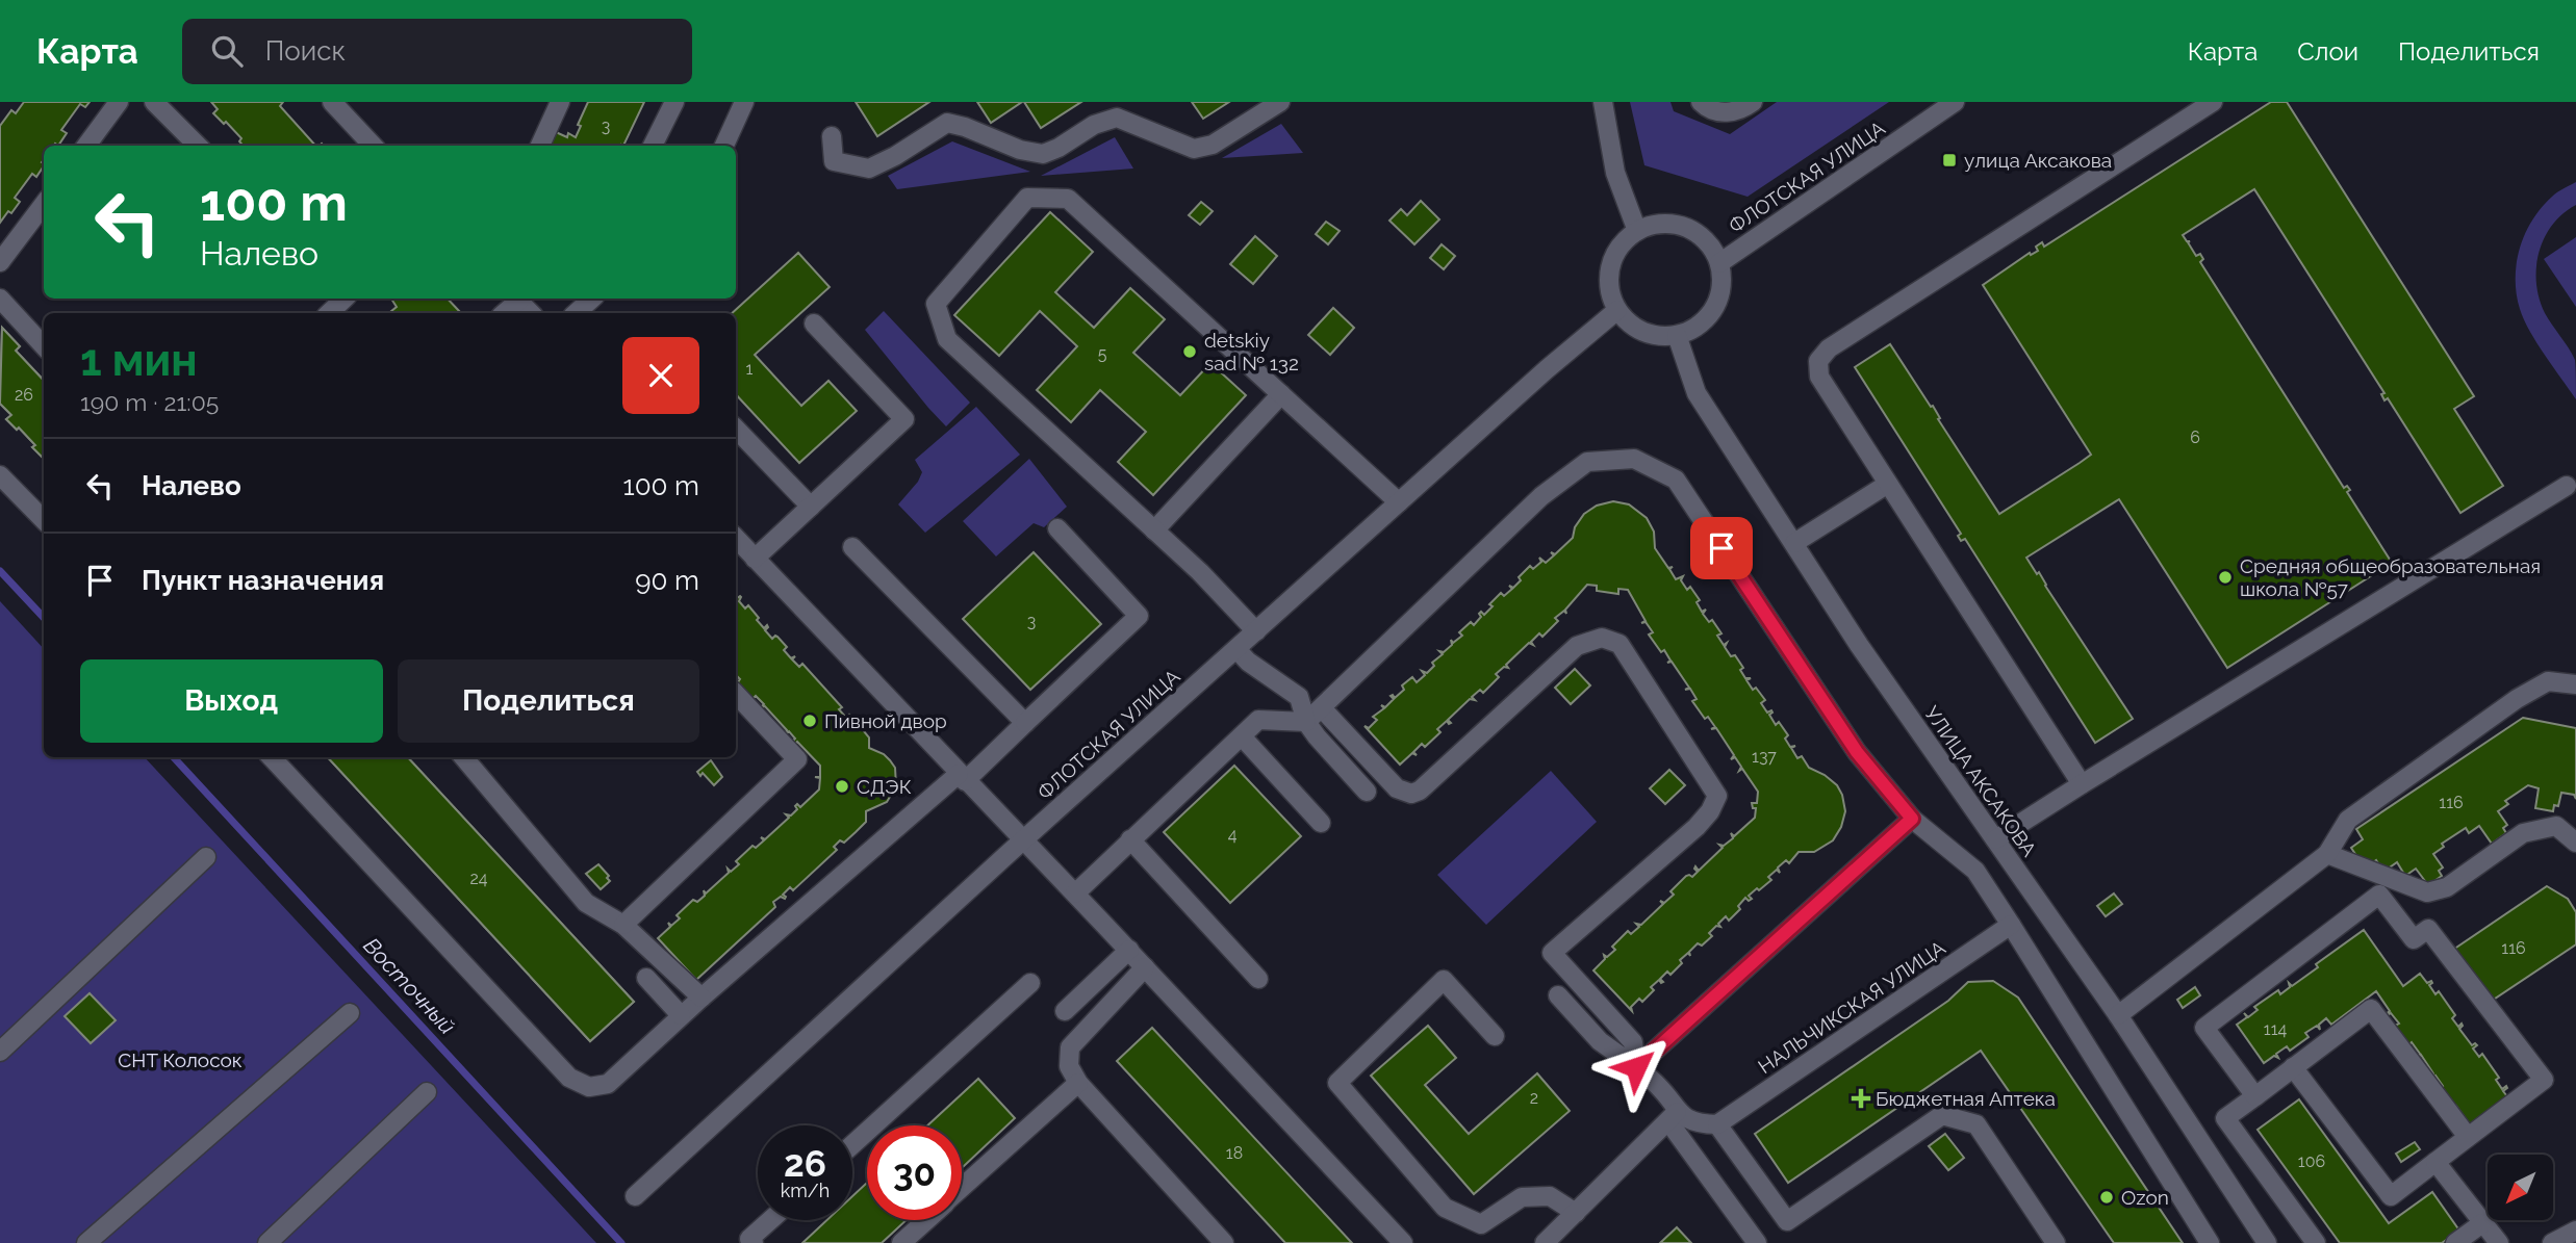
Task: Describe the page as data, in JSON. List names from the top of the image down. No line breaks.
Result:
{"streets":{"street":["ФЛОТСКАЯ УЛИЦА","УЛИЦА АКСАКОВА","НАЛЬЧИКСКАЯ УЛИЦА"]},"crossings":[["ФЛОТСКАЯ УЛИЦА","УЛИЦА АКСАКОВА"]],"water":["Восточный"],"parks":["СНТ Колосок"],"places":{"transit":["улица Аксакова"],"other":["detskiy sad № 132","Средняя общеобразовательная школа №57","Пивной двор","СДЭК","Ozon"],"health":["Бюджетная Аптека"]},"house_numbers":["3","5","1","26","6","3","137","116","4","24","116","114","2","18","106"],"north":"bottom left","page":{"header":"Карта","search":"Поиск","nav":["Карта","Слои","Поделиться"],"turn":["100 m","Налево"],"heading":["1 мин","190 m · 21:05"],"list":[{"name":"Налево","value":"100 m"},{"name":"Пункт назначения","value":"90 m"}],"buttons":["Выход","Поделиться"],"speed":"26 km/h","limit":"30"}}
